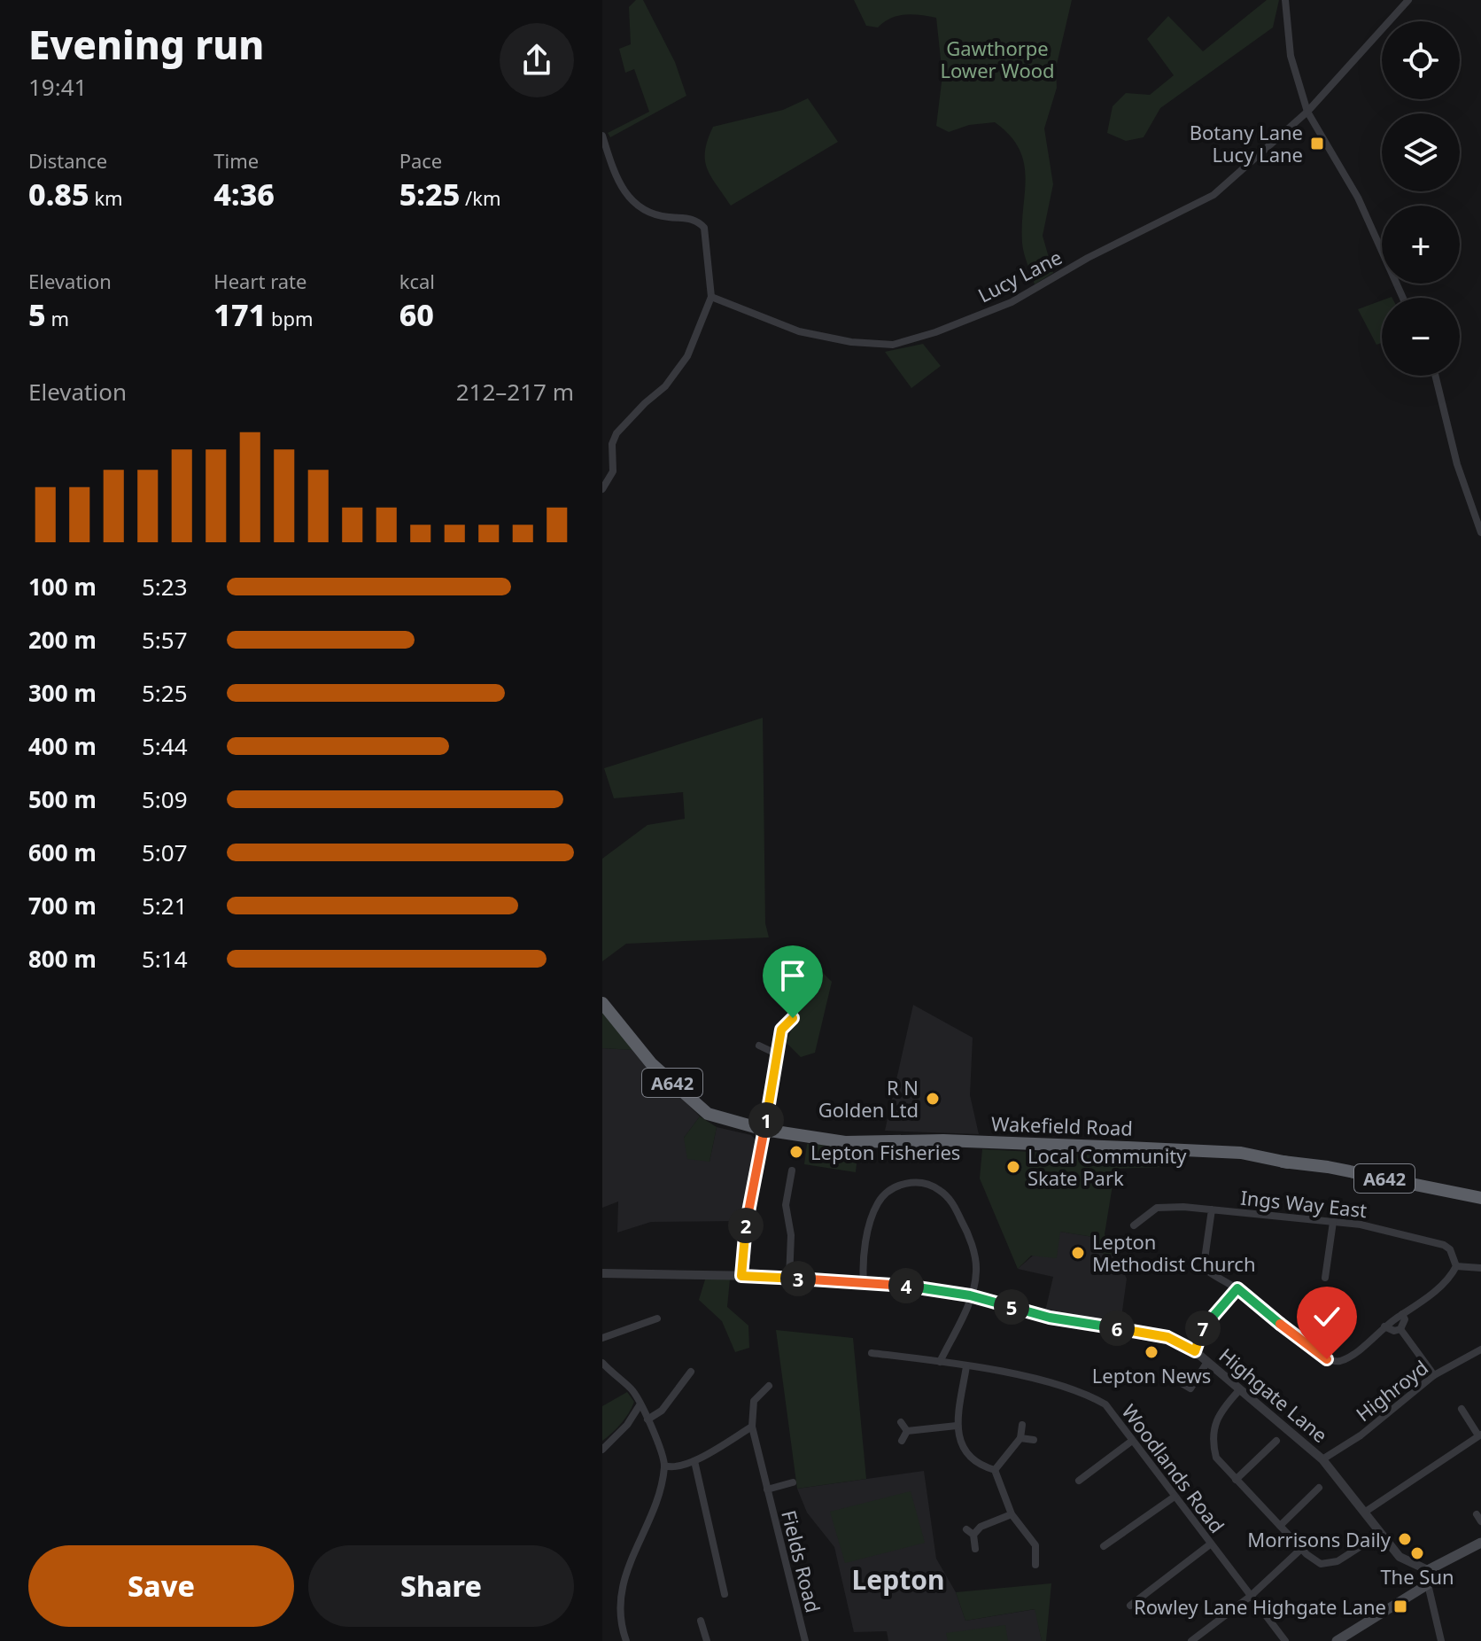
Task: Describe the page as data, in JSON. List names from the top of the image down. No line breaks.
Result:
{"streets":{"highway":["A642","Wakefield Road"],"street":["Lucy Lane","Ings Way East","Highroyd","Highgate Lane","Woodlands Road","Fields Road"]},"crossings":[["Highroyd","Highgate Lane"]],"districts":["Lepton"],"parks":["Gawthorpe Lower Wood"],"places":{"transit":["Botany Lane Lucy Lane","Rowley Lane Highgate Lane"],"other":["R N Golden Ltd","Lepton Fisheries","Local Community Skate Park","Lepton Methodist Church","Lepton News","Morrisons Daily","The Sun"]},"page":{"heading":["Evening run","19:41"],"map_buttons":["+","−"],"stats":[["Distance","0.85 km"],["Time","4:36"],["Pace","5:25 /km"],["Elevation","5 m"],["Heart rate","171 bpm"],["kcal","60"]],"chart":["Elevation","212–217 m"],"list":[{"name":"100 m","note":"5:23"},{"name":"200 m","note":"5:57"},{"name":"300 m","note":"5:25"},{"name":"400 m","note":"5:44"},{"name":"500 m","note":"5:09"},{"name":"600 m","note":"5:07"},{"name":"700 m","note":"5:21"},{"name":"800 m","note":"5:14"}],"pins":["1","2","3","4","5","6","7"],"buttons":["Save","Share"]}}
